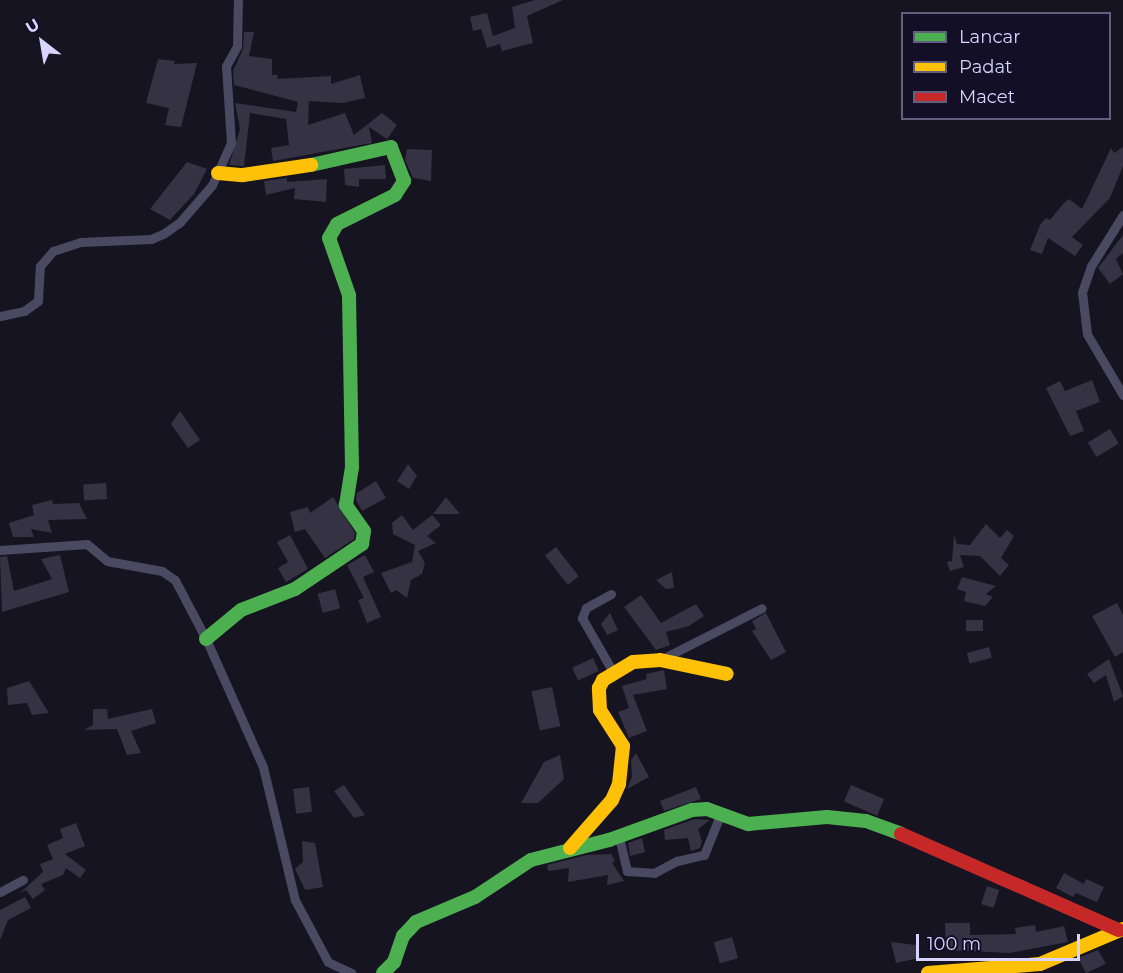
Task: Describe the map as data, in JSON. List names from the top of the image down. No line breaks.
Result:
{"legend":["Lancar","Padat","Macet"],"scale_bar":"100 m","north":"top left"}
